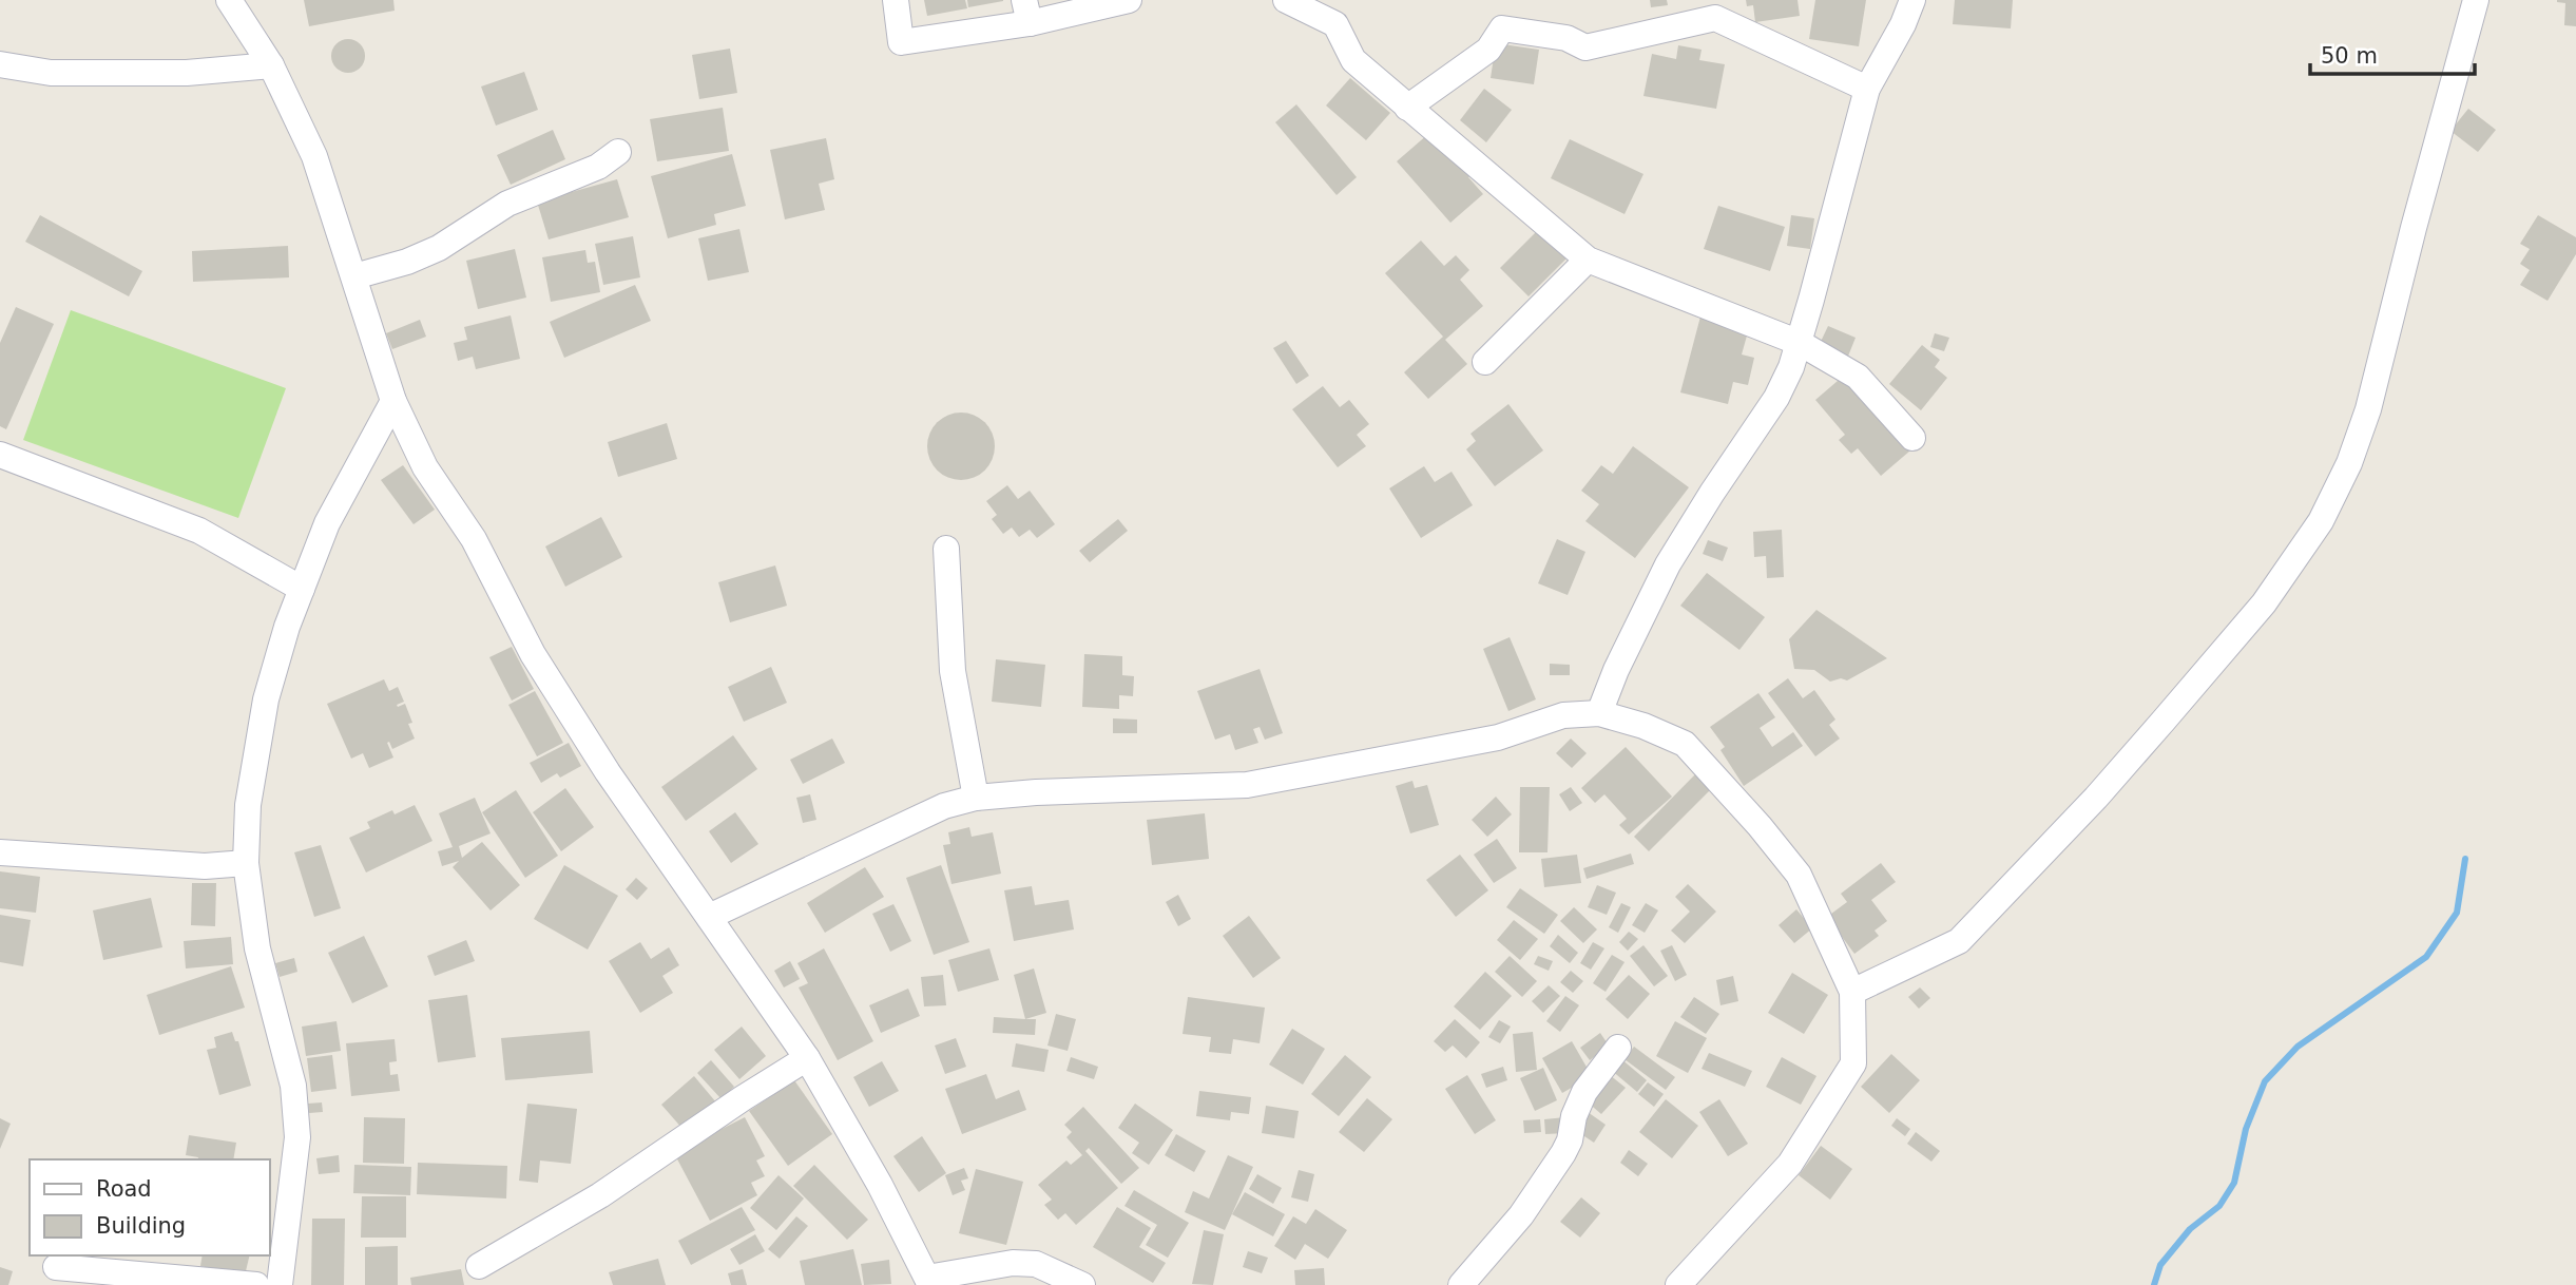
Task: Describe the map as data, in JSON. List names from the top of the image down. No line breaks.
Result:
{"legend":["Road","Building"],"scale_bar":"50 m"}
